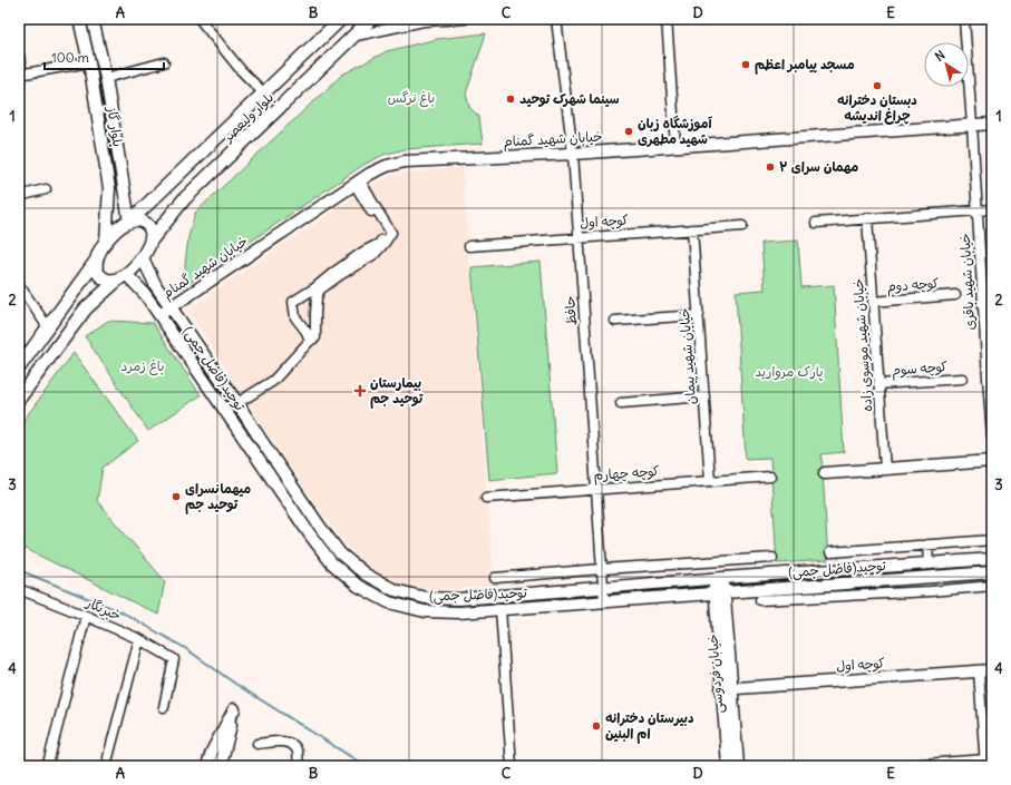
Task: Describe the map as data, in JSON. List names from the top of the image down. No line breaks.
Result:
{"streets":{"main road":["بلوار ولیعصر"],"street":["بلوار گاز","خیابان شهید گمنام","کوچه اول","خیابان شهید باقری","کوچه دوم","حافظ","خیابان شهید موسوی زاده","خیابان شهید پیمان","توحید(فاضل جمی)","کوچه سوم","کوچه چهارم","خبرنگار","خیابان فردوسی"]},"crossings":[["بلوار ولیعصر","بلوار گاز"],["بلوار ولیعصر","توحید(فاضل جمی)"],["بلوار گاز","توحید(فاضل جمی)"],["خیابان شهید گمنام","خیابان شهید باقری"],["خیابان شهید گمنام","حافظ"],["خیابان شهید گمنام","توحید(فاضل جمی)"],["کوچه اول","حافظ"],["کوچه اول","خیابان شهید پیمان"],["کوچه اول","خیابان فردوسی"],["کوچه دوم","خیابان شهید موسوی زاده"],["حافظ","توحید(فاضل جمی)"],["حافظ","کوچه چهارم"],["خیابان شهید موسوی زاده","کوچه سوم"],["خیابان شهید پیمان","کوچه چهارم"],["توحید(فاضل جمی)","خیابان فردوسی"]],"parks":["باغ نرگس","باغ زمرد","پارک مروارید"],"places":{"other":["مسجد پیامبر اعظم","دبستان دخترانه چراغ اندیشه","سینما شهرک توحید","آموزشگاه زبان شهید مطهری","مهمان سرای ۲","میهمانسرای توحید جم","دبیرستان دخترانه ام البنین"],"health":["بیمارستان توحید جم"]},"scale_bar":"100 m","north":"top left","grid":{"columns":["A","B","C","D","E"],"rows":["1","2","3","4"]}}
